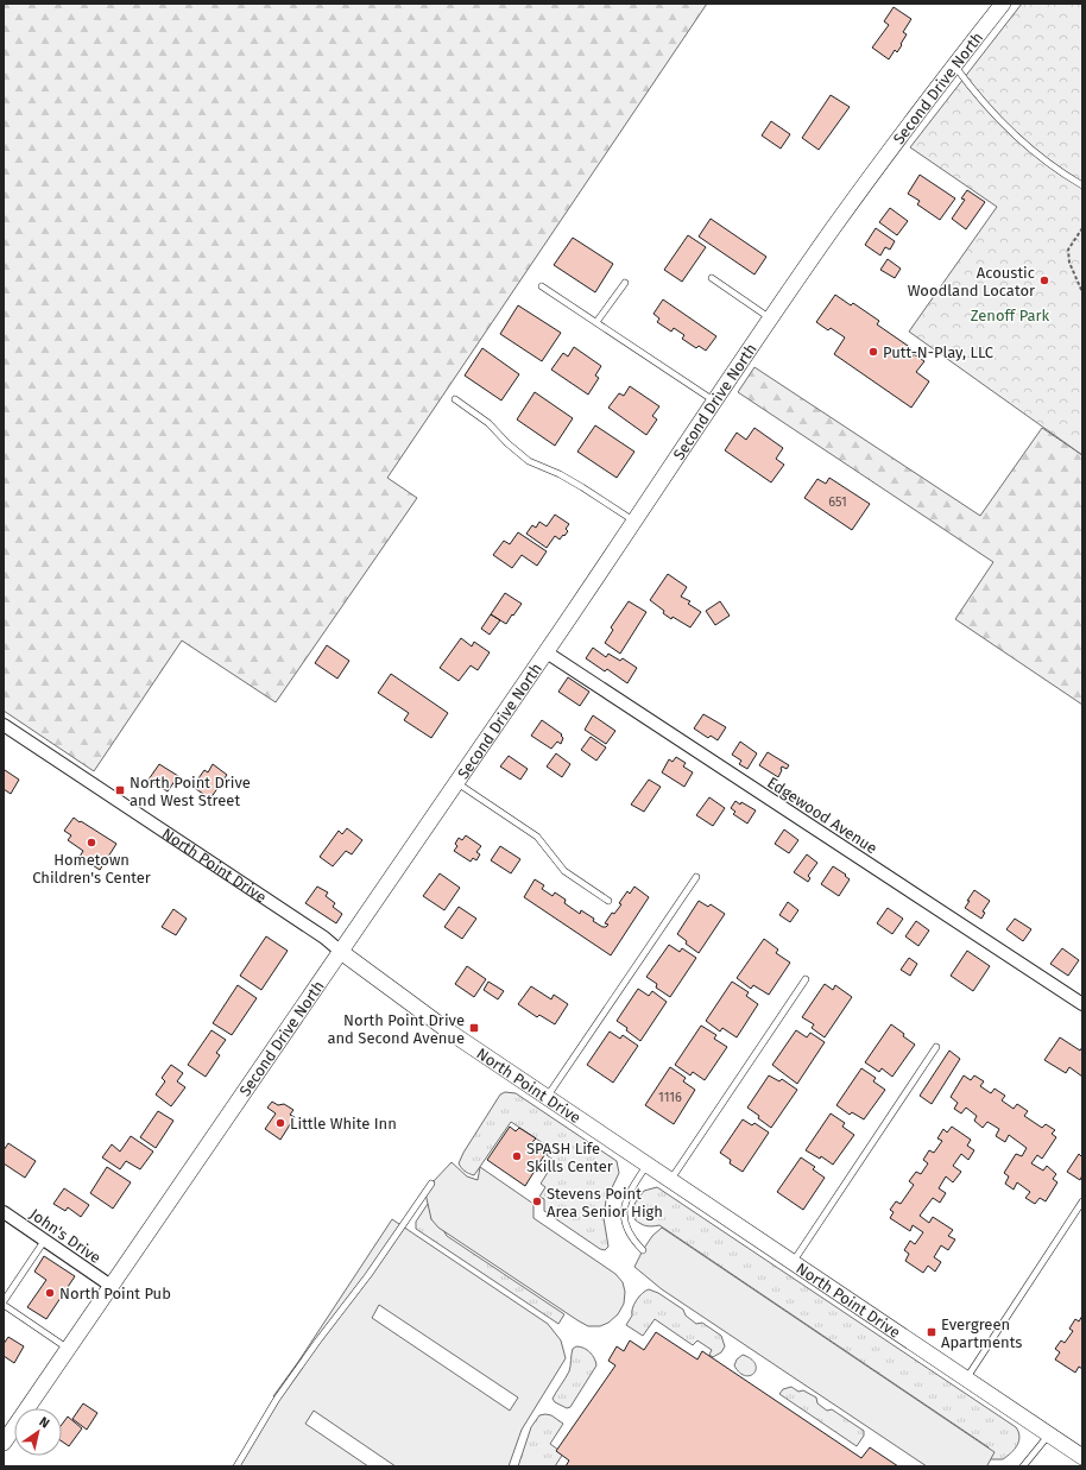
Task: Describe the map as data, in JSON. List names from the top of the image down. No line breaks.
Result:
{"streets":{"street":["Second Drive North","Edgewood Avenue","North Point Drive","John's Drive"]},"crossings":[["Second Drive North","Edgewood Avenue"],["Second Drive North","North Point Drive"],["Second Drive North","John's Drive"]],"parks":["Zenoff Park"],"places":{"other":["Acoustic Woodland Locator","Putt-N-Play, LLC","Hometown Children's Center","Little White Inn","SPASH Life Skills Center","Stevens Point Area Senior High","North Point Pub"],"transit":["North Point Drive and West Street","North Point Drive and Second Avenue","Evergreen Apartments"]},"house_numbers":["651","1116"],"north":"top right"}
